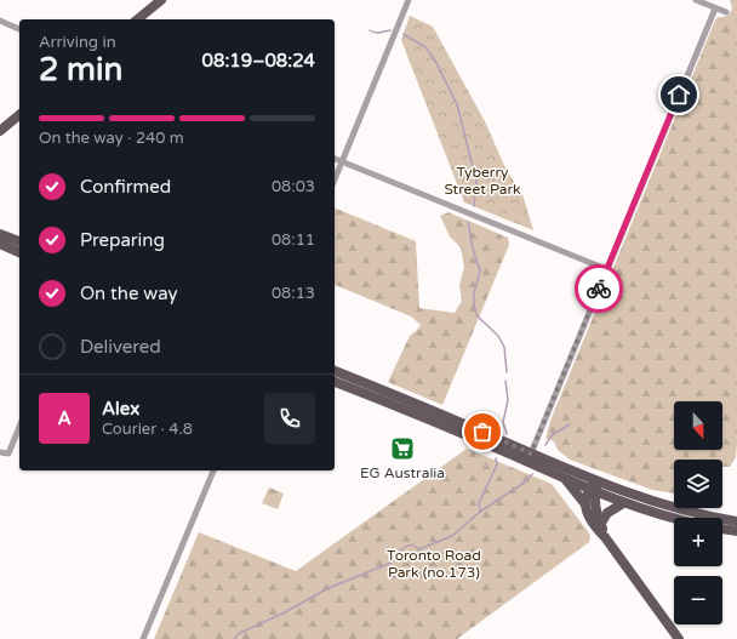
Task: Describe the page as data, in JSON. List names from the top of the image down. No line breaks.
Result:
{"parks":["Tyberry Street Park","Toronto Road Park (no.173)"],"places":{"supermarket":["EG Australia"]},"north":"bottom","page":{"heading":["2 min","Arriving in","08:19–08:24"],"panel":["Alex","Courier · 4.8"],"bar":"On the way · 240 m","list":[["Confirmed","08:03"],["Preparing","08:11"],["On the way","08:13"],"Delivered"],"round":"A","map_buttons":["+","−"]}}
